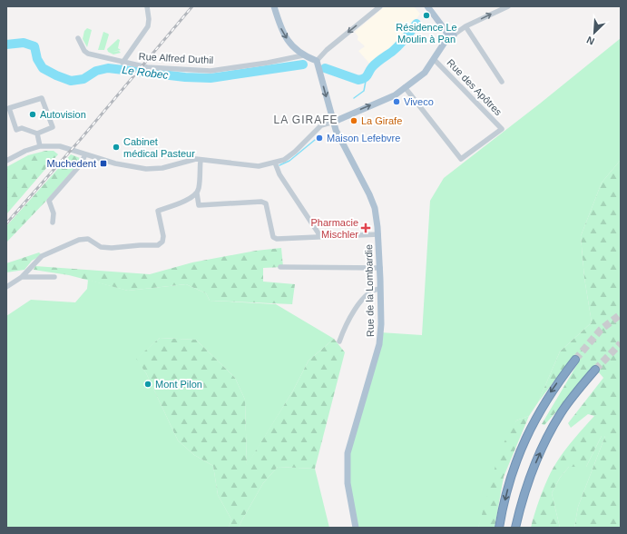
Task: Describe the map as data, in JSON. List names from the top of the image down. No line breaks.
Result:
{"streets":{"main road":["Rue de la Lombardie"],"street":["Rue Alfred Duthil","Rue des Apôtres"]},"districts":["LA GIRAFE"],"water":["Le Robec"],"places":{"other":["Résidence Le Moulin à Pan","Viveco","Autovision","La Girafe","Maison Lefebvre","Cabinet médical Pasteur","Mont Pilon"],"transit":["Muchedent"],"health":["Pharmacie Mischler"]},"north":"bottom left"}
